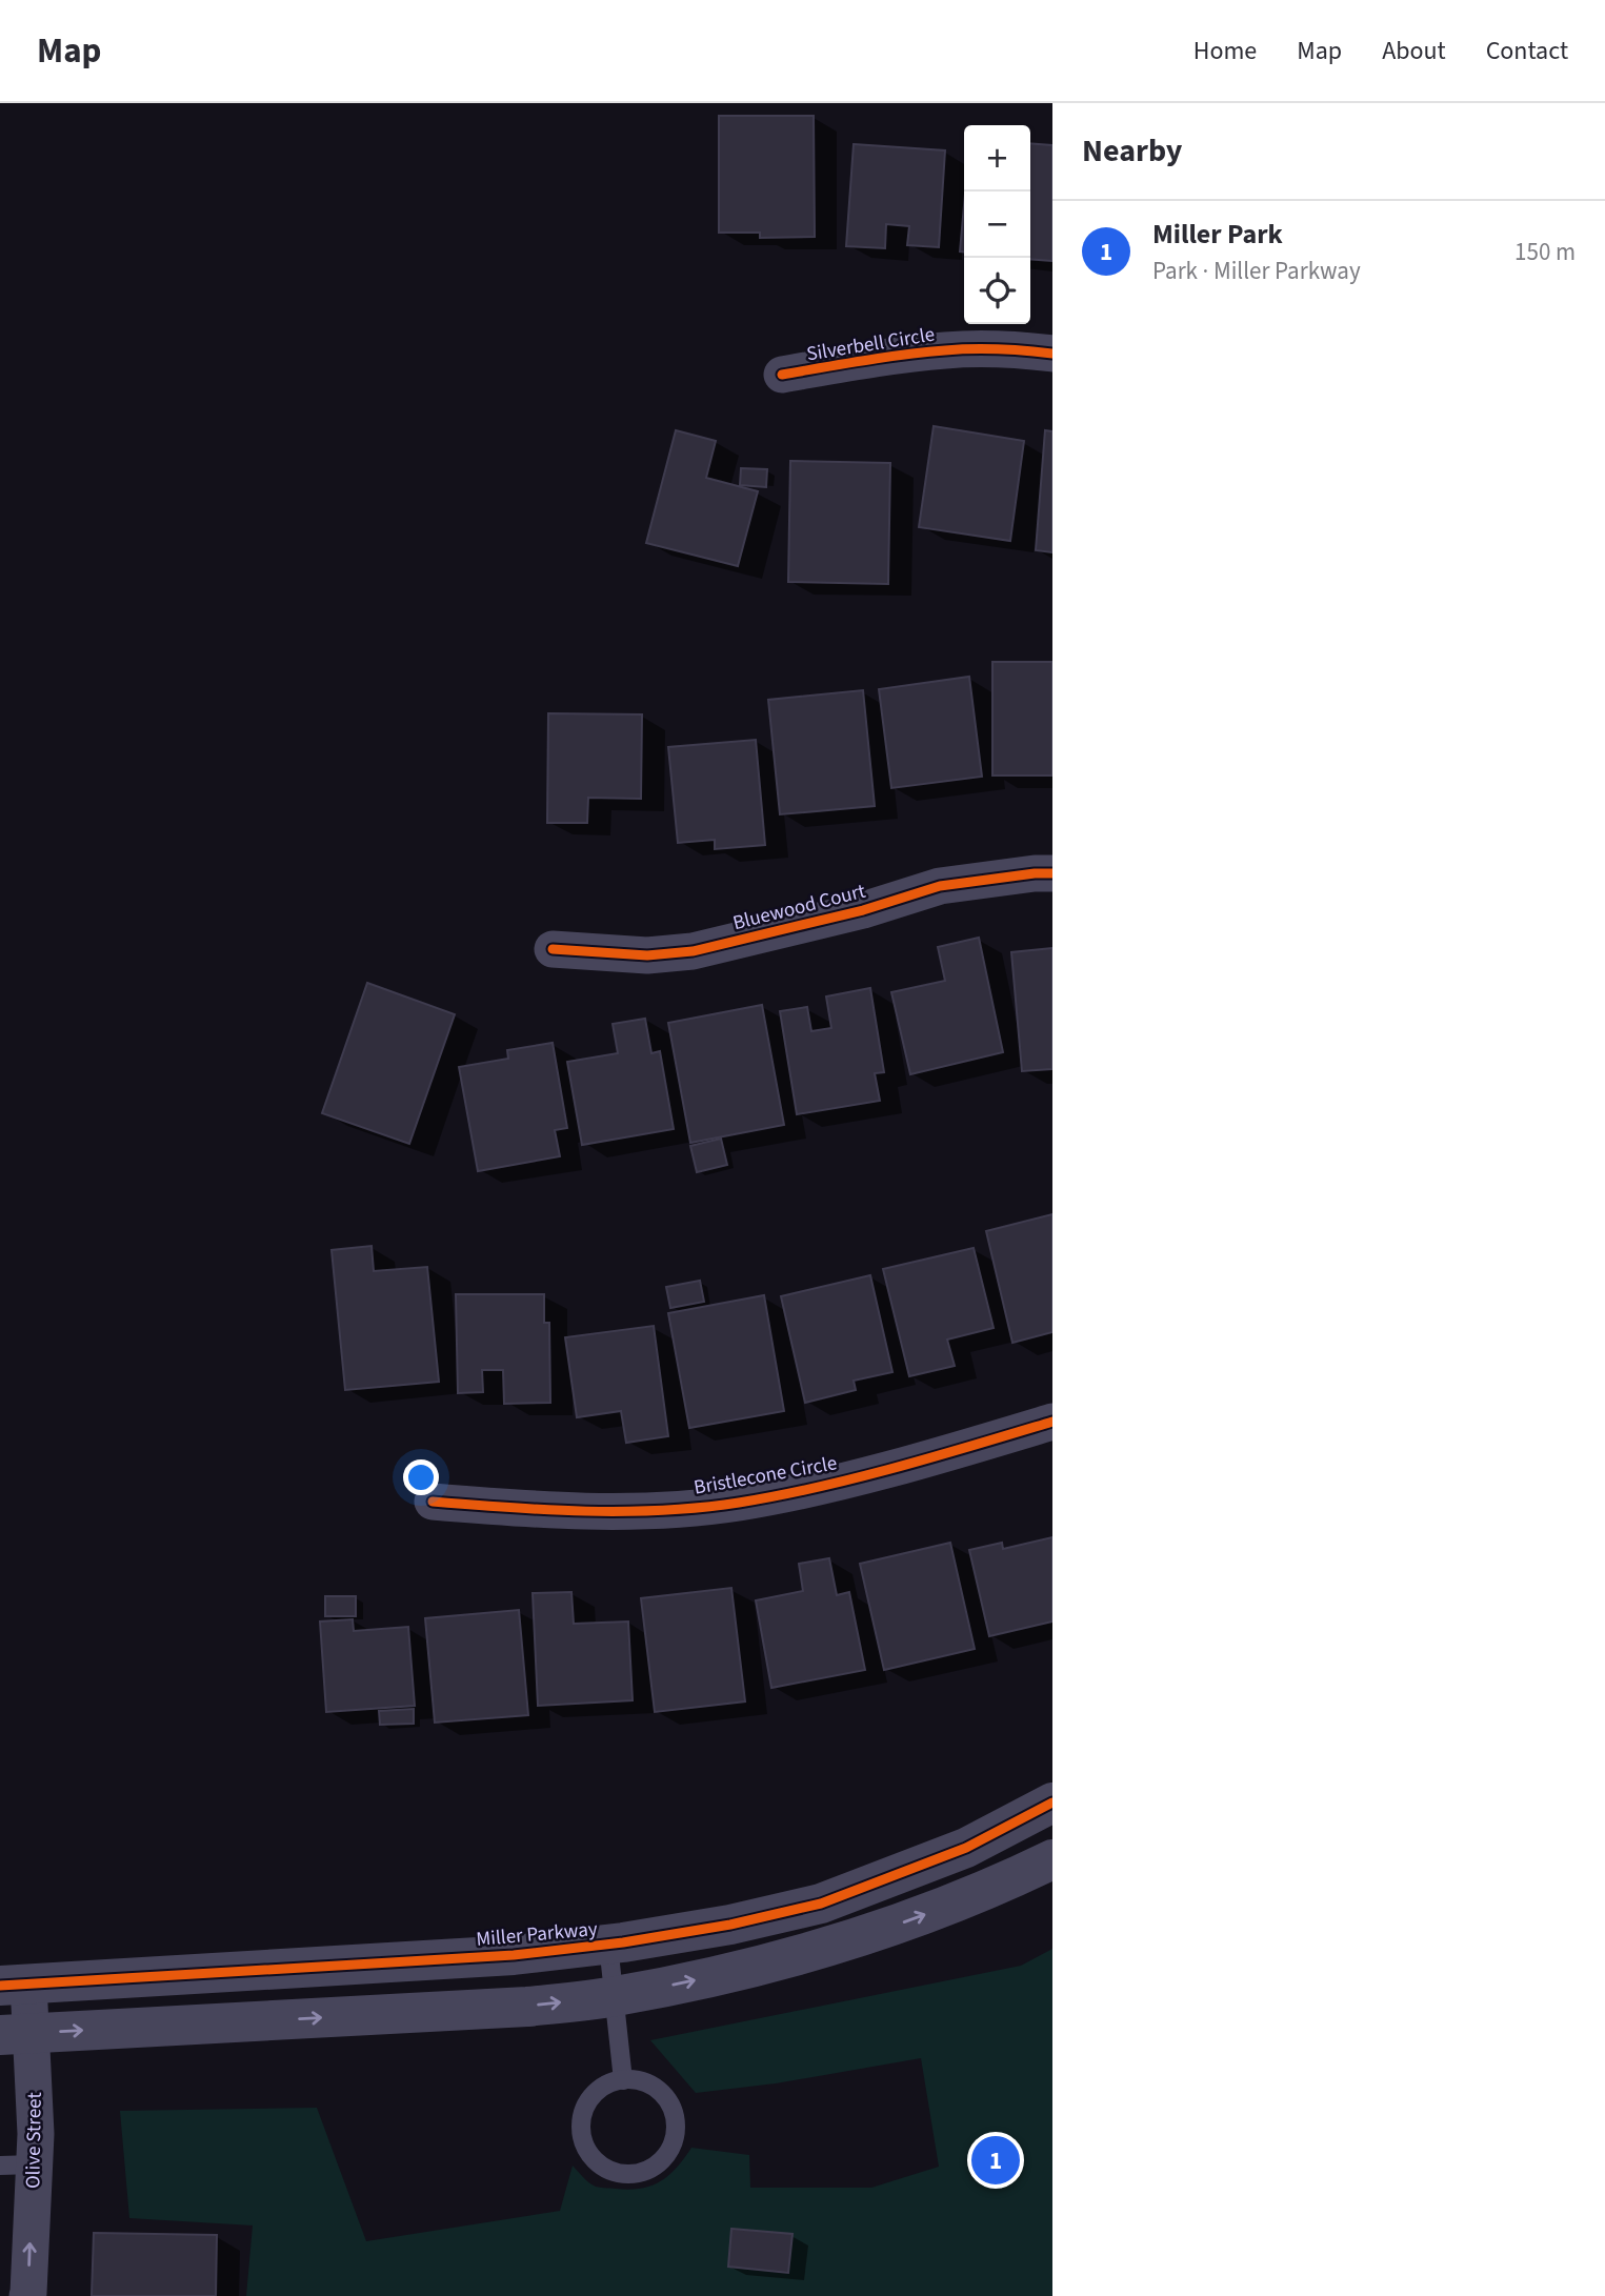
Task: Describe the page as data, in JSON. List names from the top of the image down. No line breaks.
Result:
{"streets":{"street":["Silverbell Circle","Bluewood Court","Bristlecone Circle","Miller Parkway","Olive Street"]},"crossings":[["Miller Parkway","Olive Street"]],"one_way":["Olive Street"],"page":{"header":"Map","nav":["Home","Map","About","Contact"],"heading":"Nearby","map_buttons":["+","−"],"list":[{"mark":"1","name":"Miller Park","note":"Park · Miller Parkway","value":"150 m"}],"pins":"1"}}
